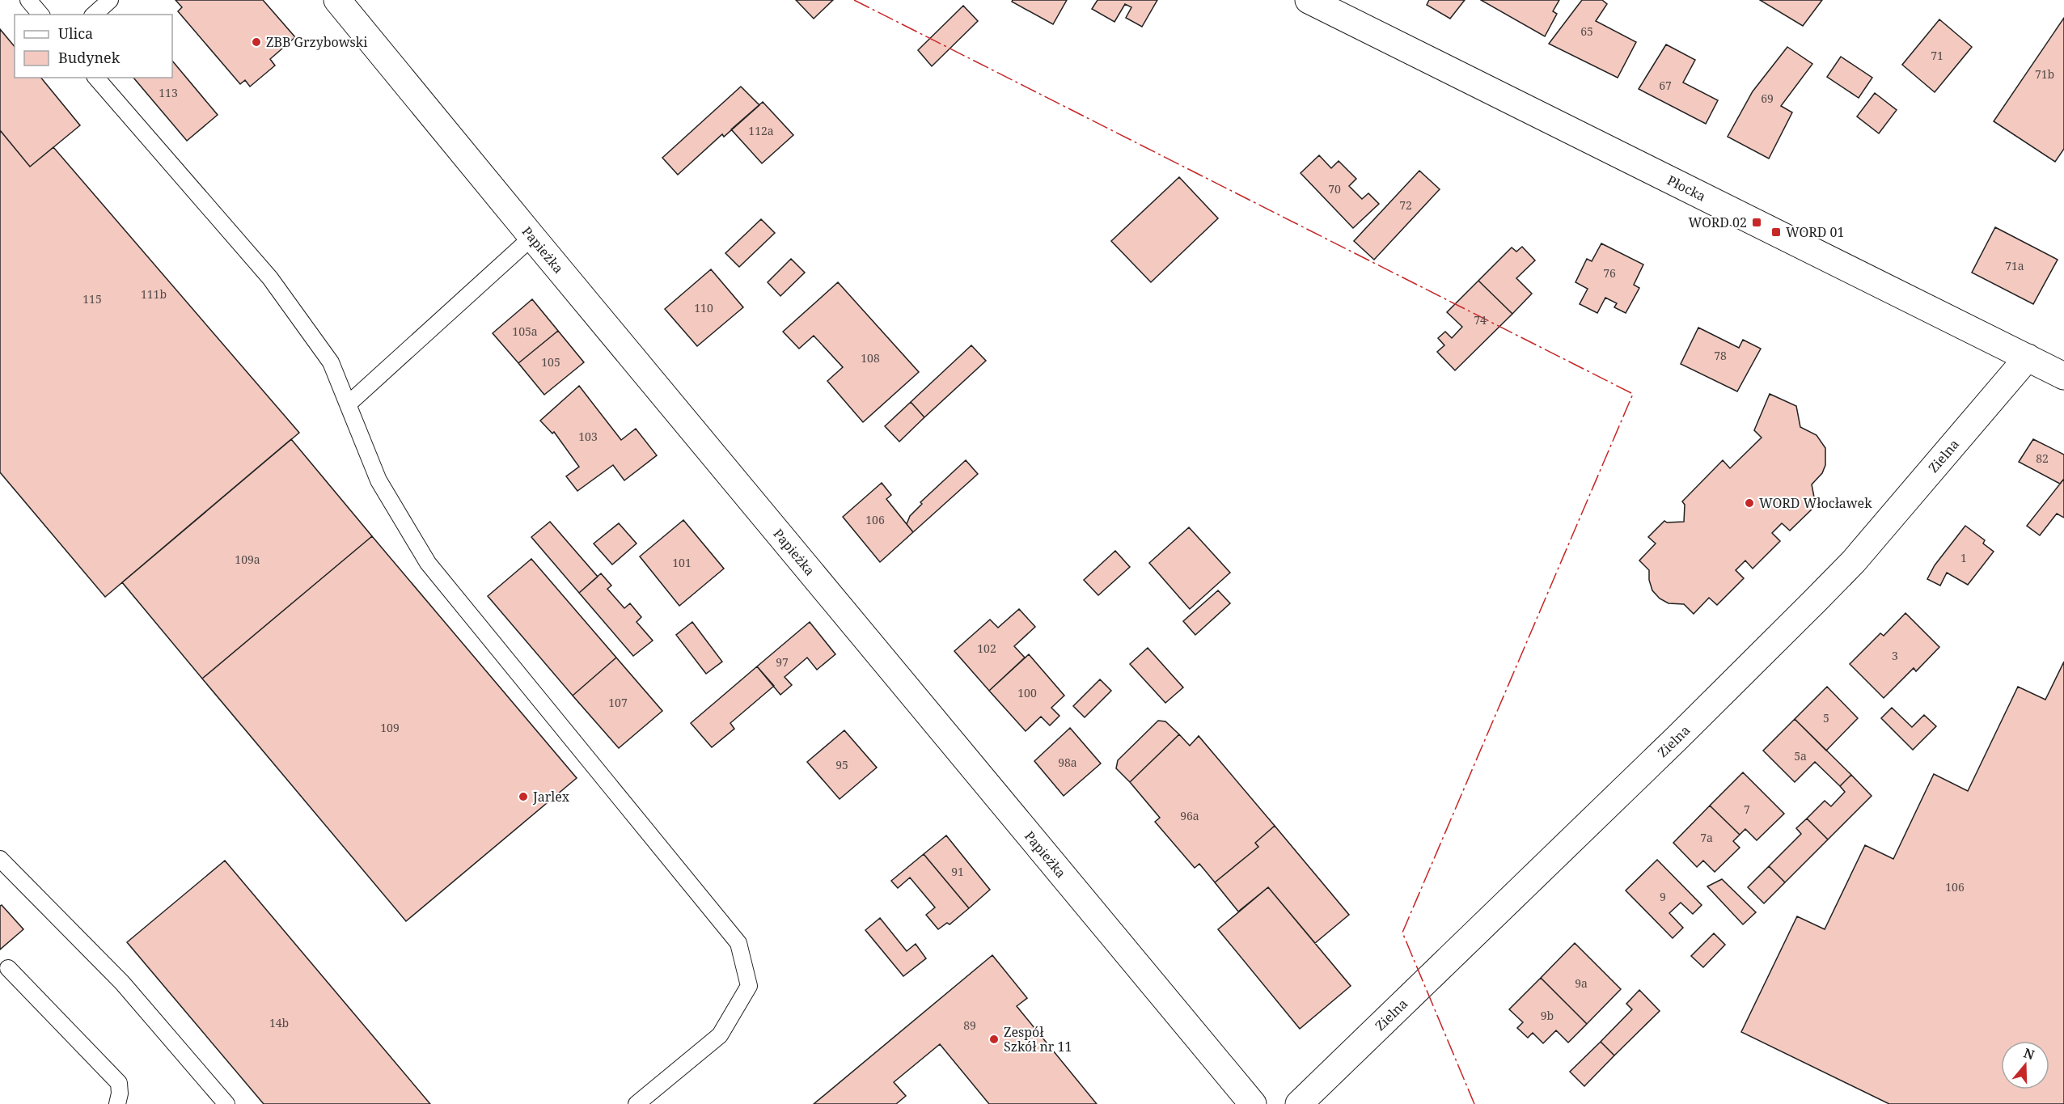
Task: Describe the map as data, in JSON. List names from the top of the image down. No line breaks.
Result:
{"streets":{"street":["Płocka","Papieżka","Zielna"]},"crossings":[["Płocka","Zielna"]],"places":{"other":["ZBB Grzybowski","WORD Włocławek","Jarlex","Zespół Szkół nr 11"],"transit":["WORD 02","WORD 01"]},"house_numbers":["65","71","71b","67","113","69","112a","70","72","71a","76","111b","115","110","74","105a","78","108","105","103","82","106","1","109a","101","102","3","97","100","107","5","109","5a","98a","95","7","96a","7a","91","106","9","9a","9b","14b","89"],"legend":["Ulica","Budynek"],"north":"top"}
